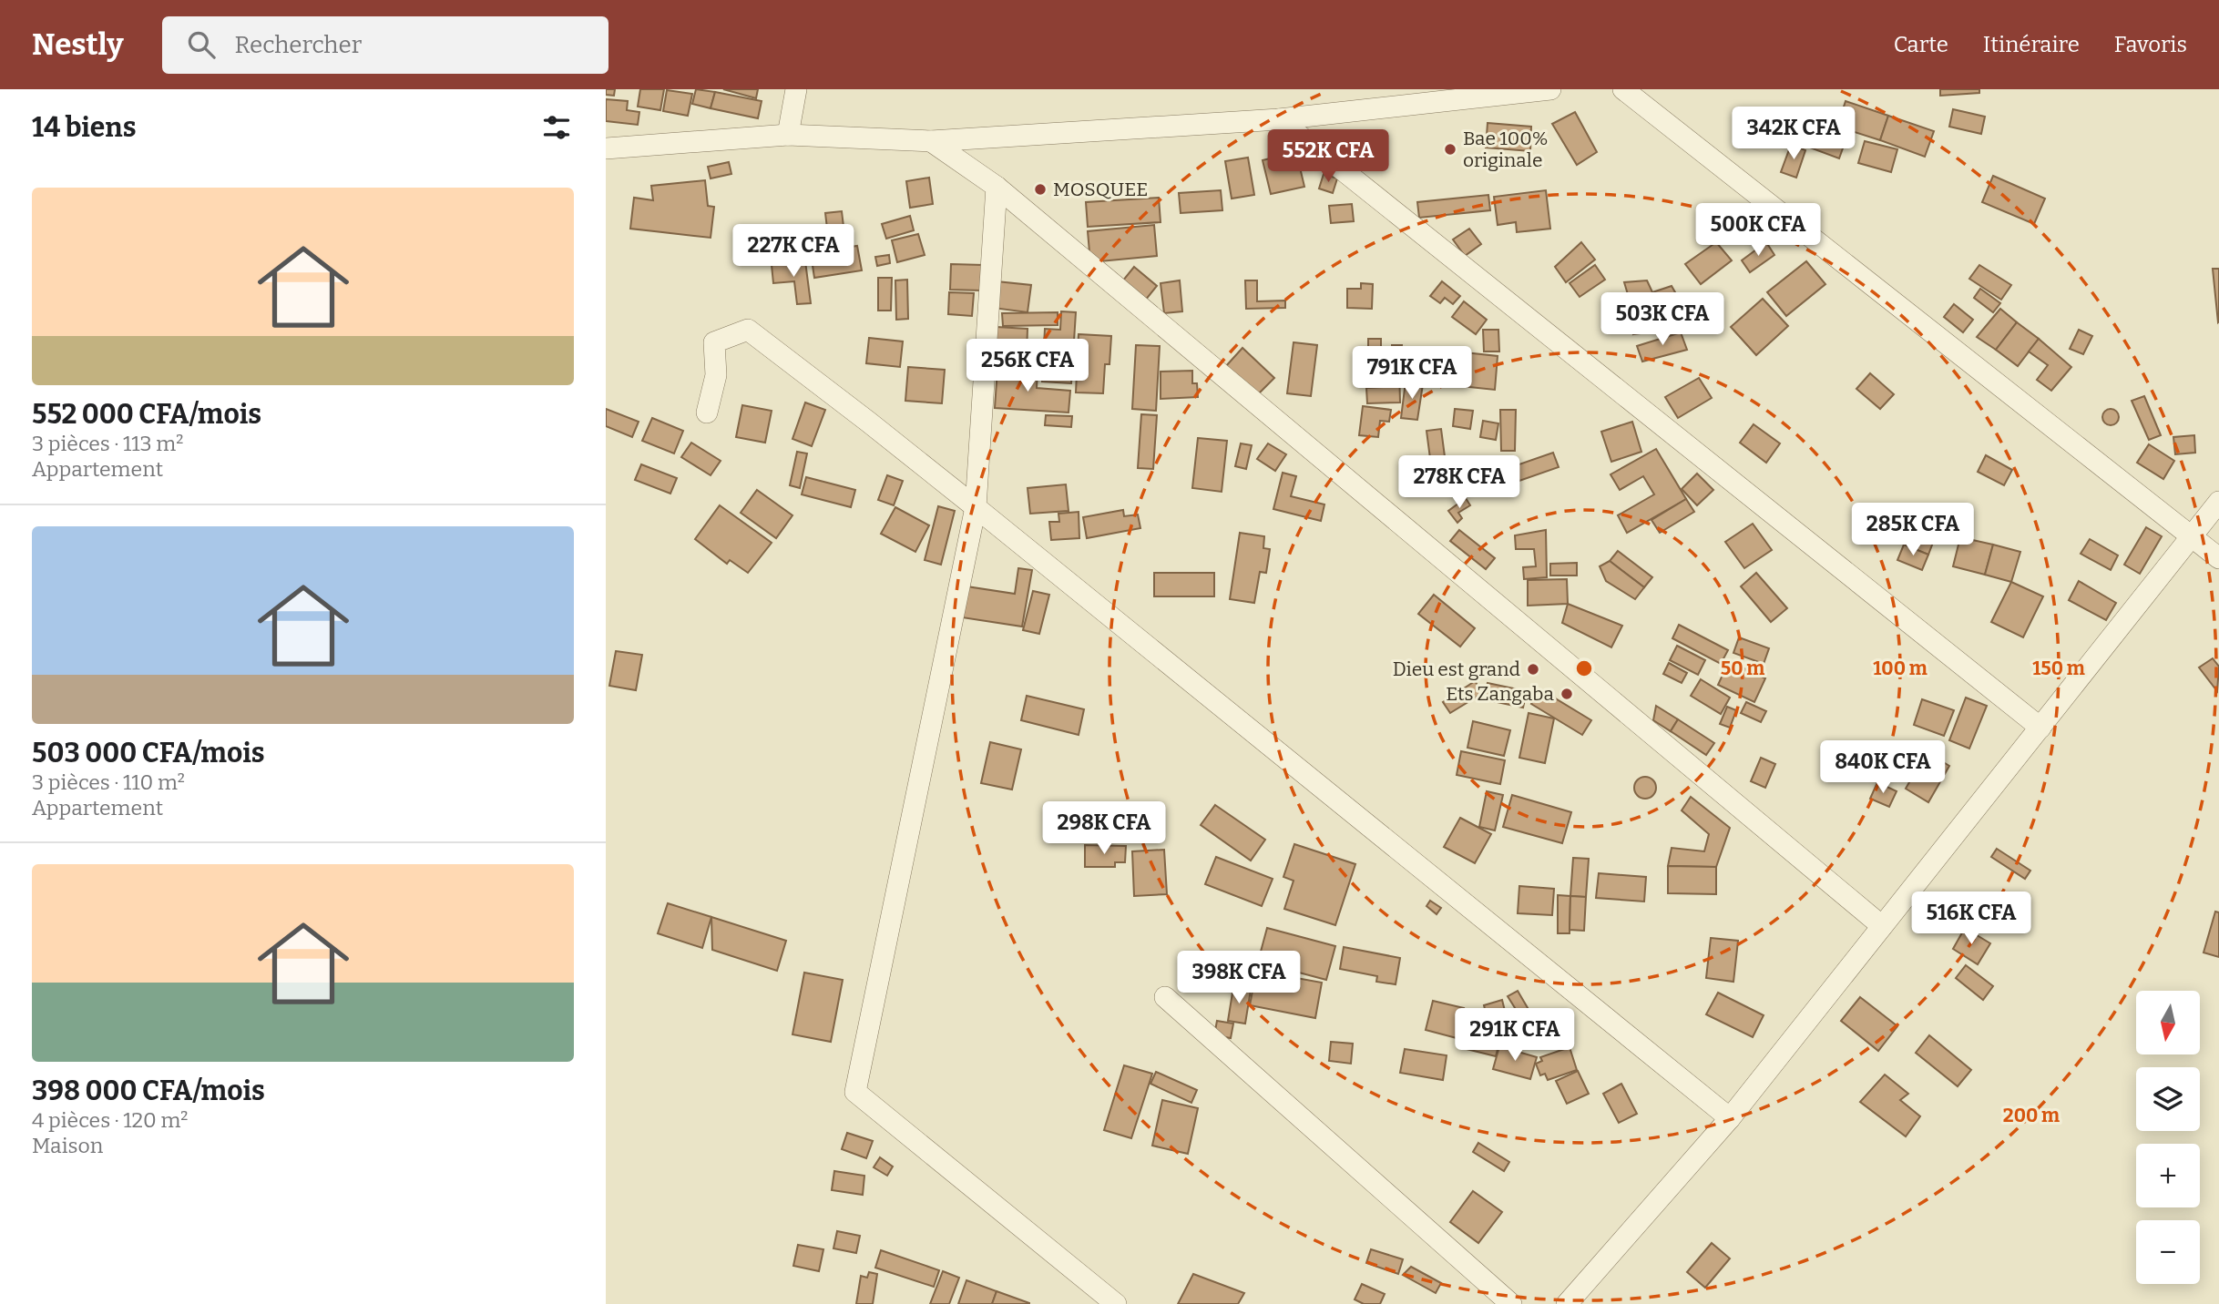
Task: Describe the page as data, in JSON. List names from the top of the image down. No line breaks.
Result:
{"places":["Bae 100% originale","MOSQUEE","Dieu est grand","Ets Zangaba"],"north":"bottom","page":{"header":"Nestly","search":"Rechercher","nav":["Carte","Itinéraire","Favoris"],"heading":"14 biens","price":["342K CFA","552K CFA","500K CFA","227K CFA","503K CFA","256K CFA","791K CFA","278K CFA","285K CFA","840K CFA","298K CFA","516K CFA","398K CFA","291K CFA"],"list":[{"name":"552 000 CFA/mois","note":"3 pièces · 113 m² · Appartement"},{"name":"503 000 CFA/mois","note":"3 pièces · 110 m² · Appartement"},{"name":"398 000 CFA/mois","note":"4 pièces · 120 m² · Maison"}],"map_buttons":["+","−"]},"rings":["50 m","100 m","150 m","200 m"]}
